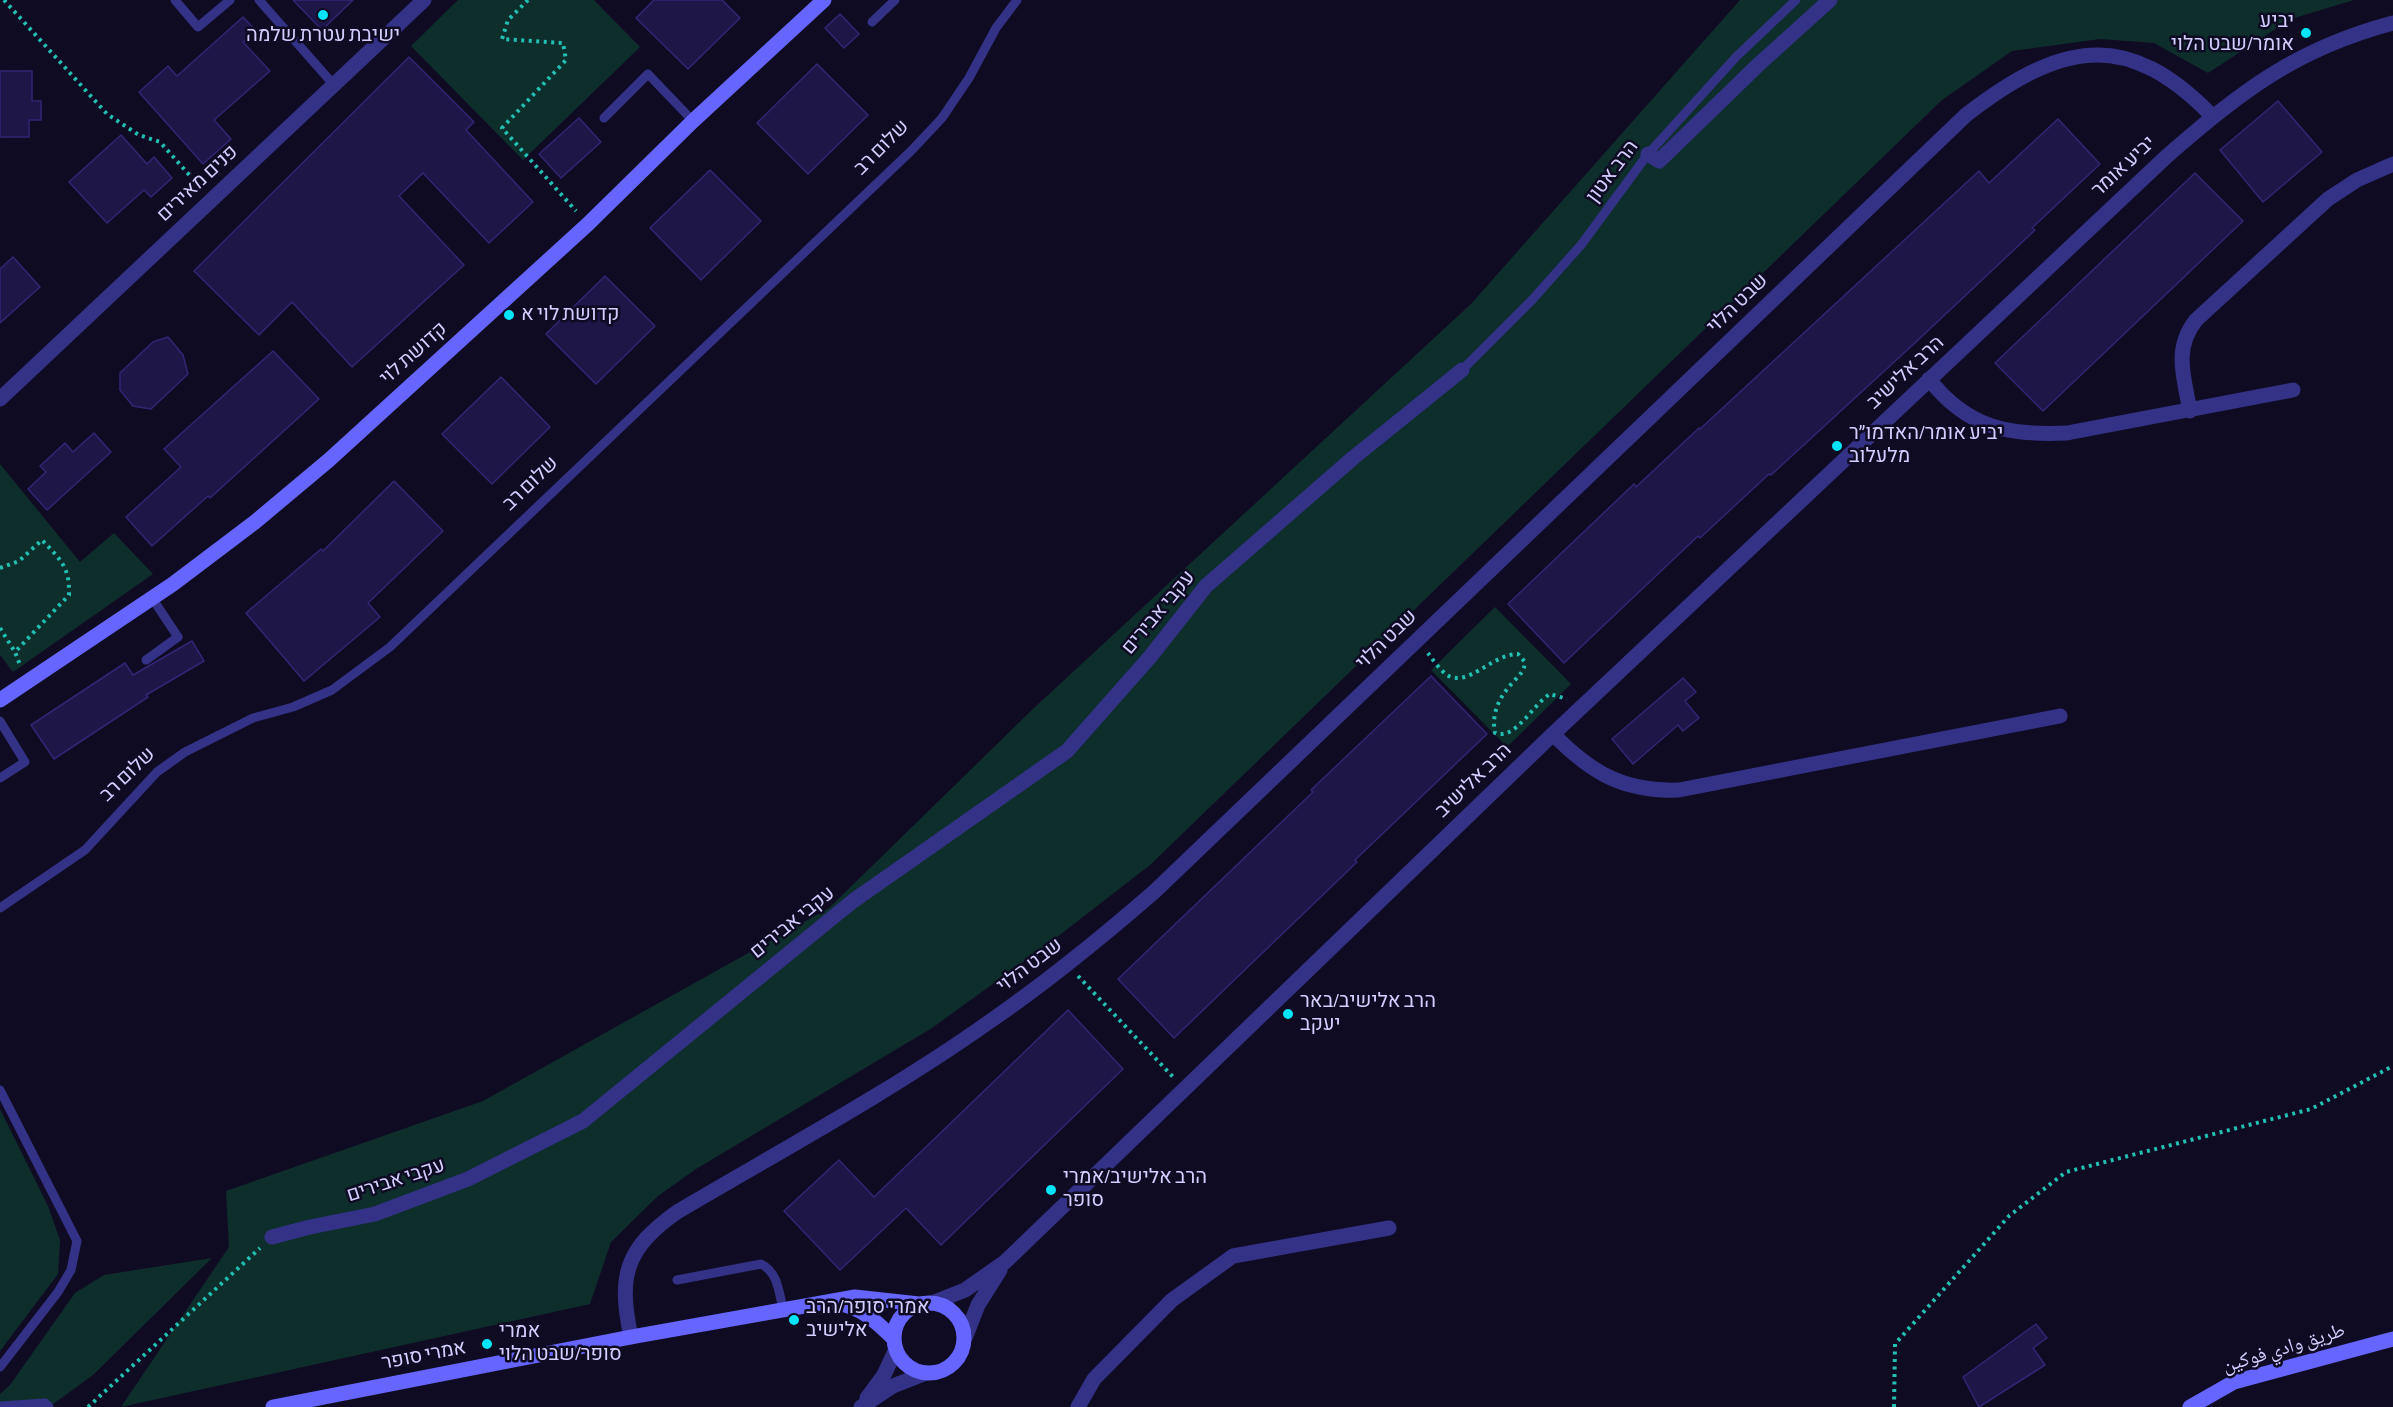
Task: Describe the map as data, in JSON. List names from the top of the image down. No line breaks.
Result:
{"streets":{"street":["יביע אומר","פנים מאירים","שבט הלוי","קדושת לוי","הרב אלישיב","עקבי אבירים","طريق وادي فوکين","אמרי סופר"],"lane":["שלום רב","הרב אטון"]},"crossings":[["יביע אומר","שבט הלוי"],["יביע אומר","הרב אלישיב"],["הרב אטון","עקבי אבירים"],["שבט הלוי","אמרי סופר"]],"places":["ישיבת עטרת שלמה","יביע אומר/שבט הלוי","קדושת לוי א","יביע אומר/האדמו״ר מלעלוב","הרב אלישיב/באר יעקב","הרב אלישיב/אמרי סופר","אמרי סופר/הרב אלישיב","אמרי סופר/שבט הלוי"]}
